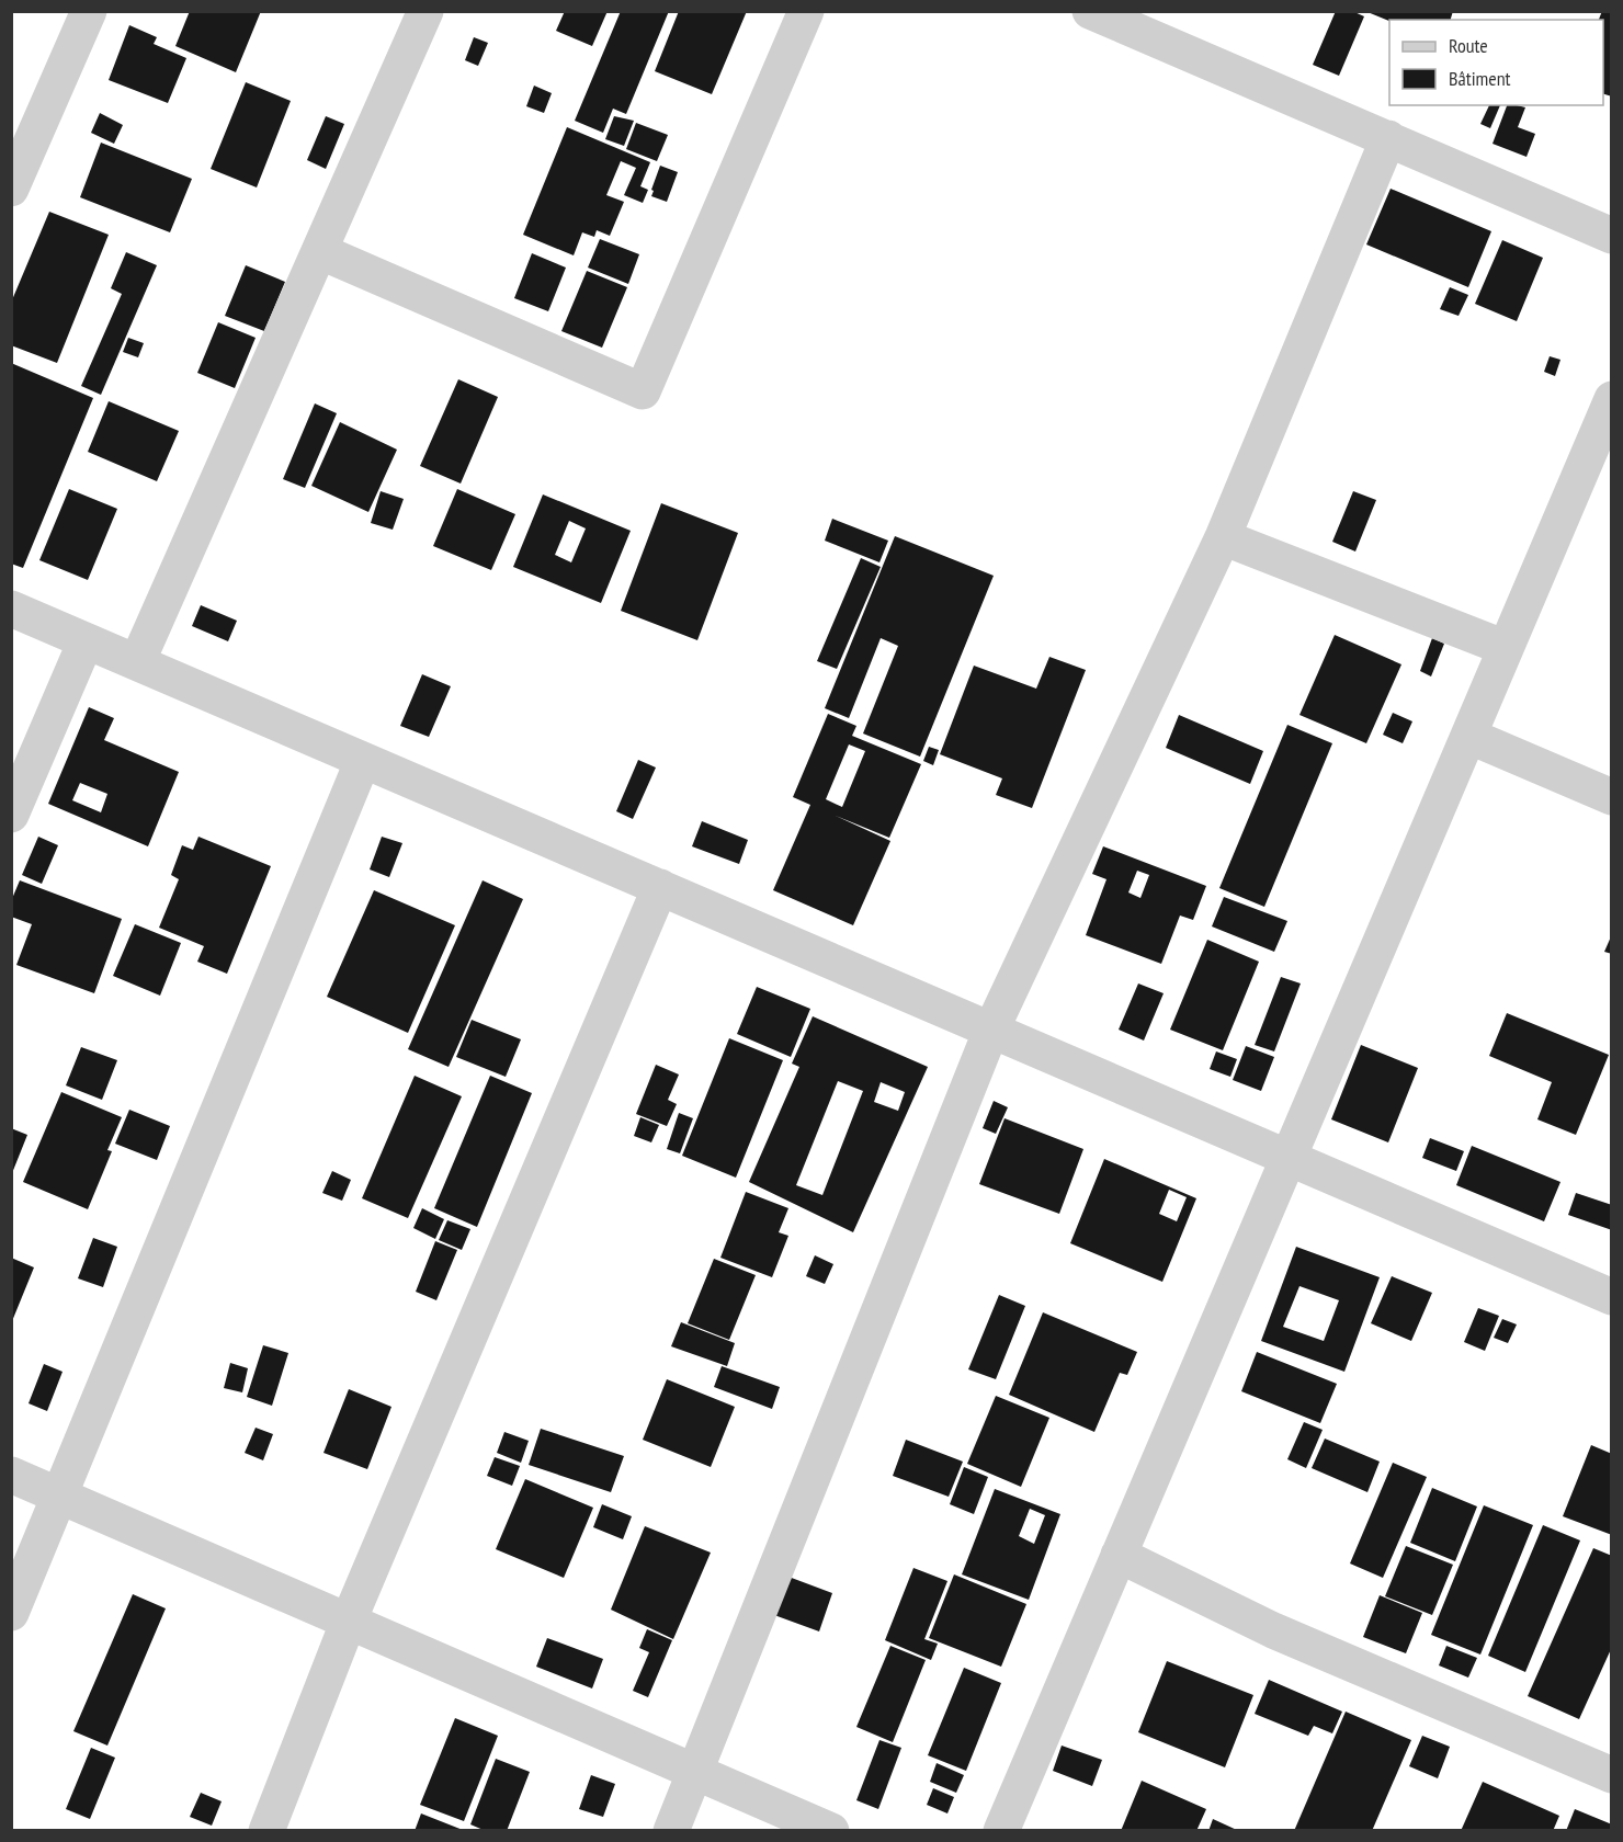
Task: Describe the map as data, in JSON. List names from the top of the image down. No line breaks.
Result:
{"legend":["Route","Bâtiment"]}
